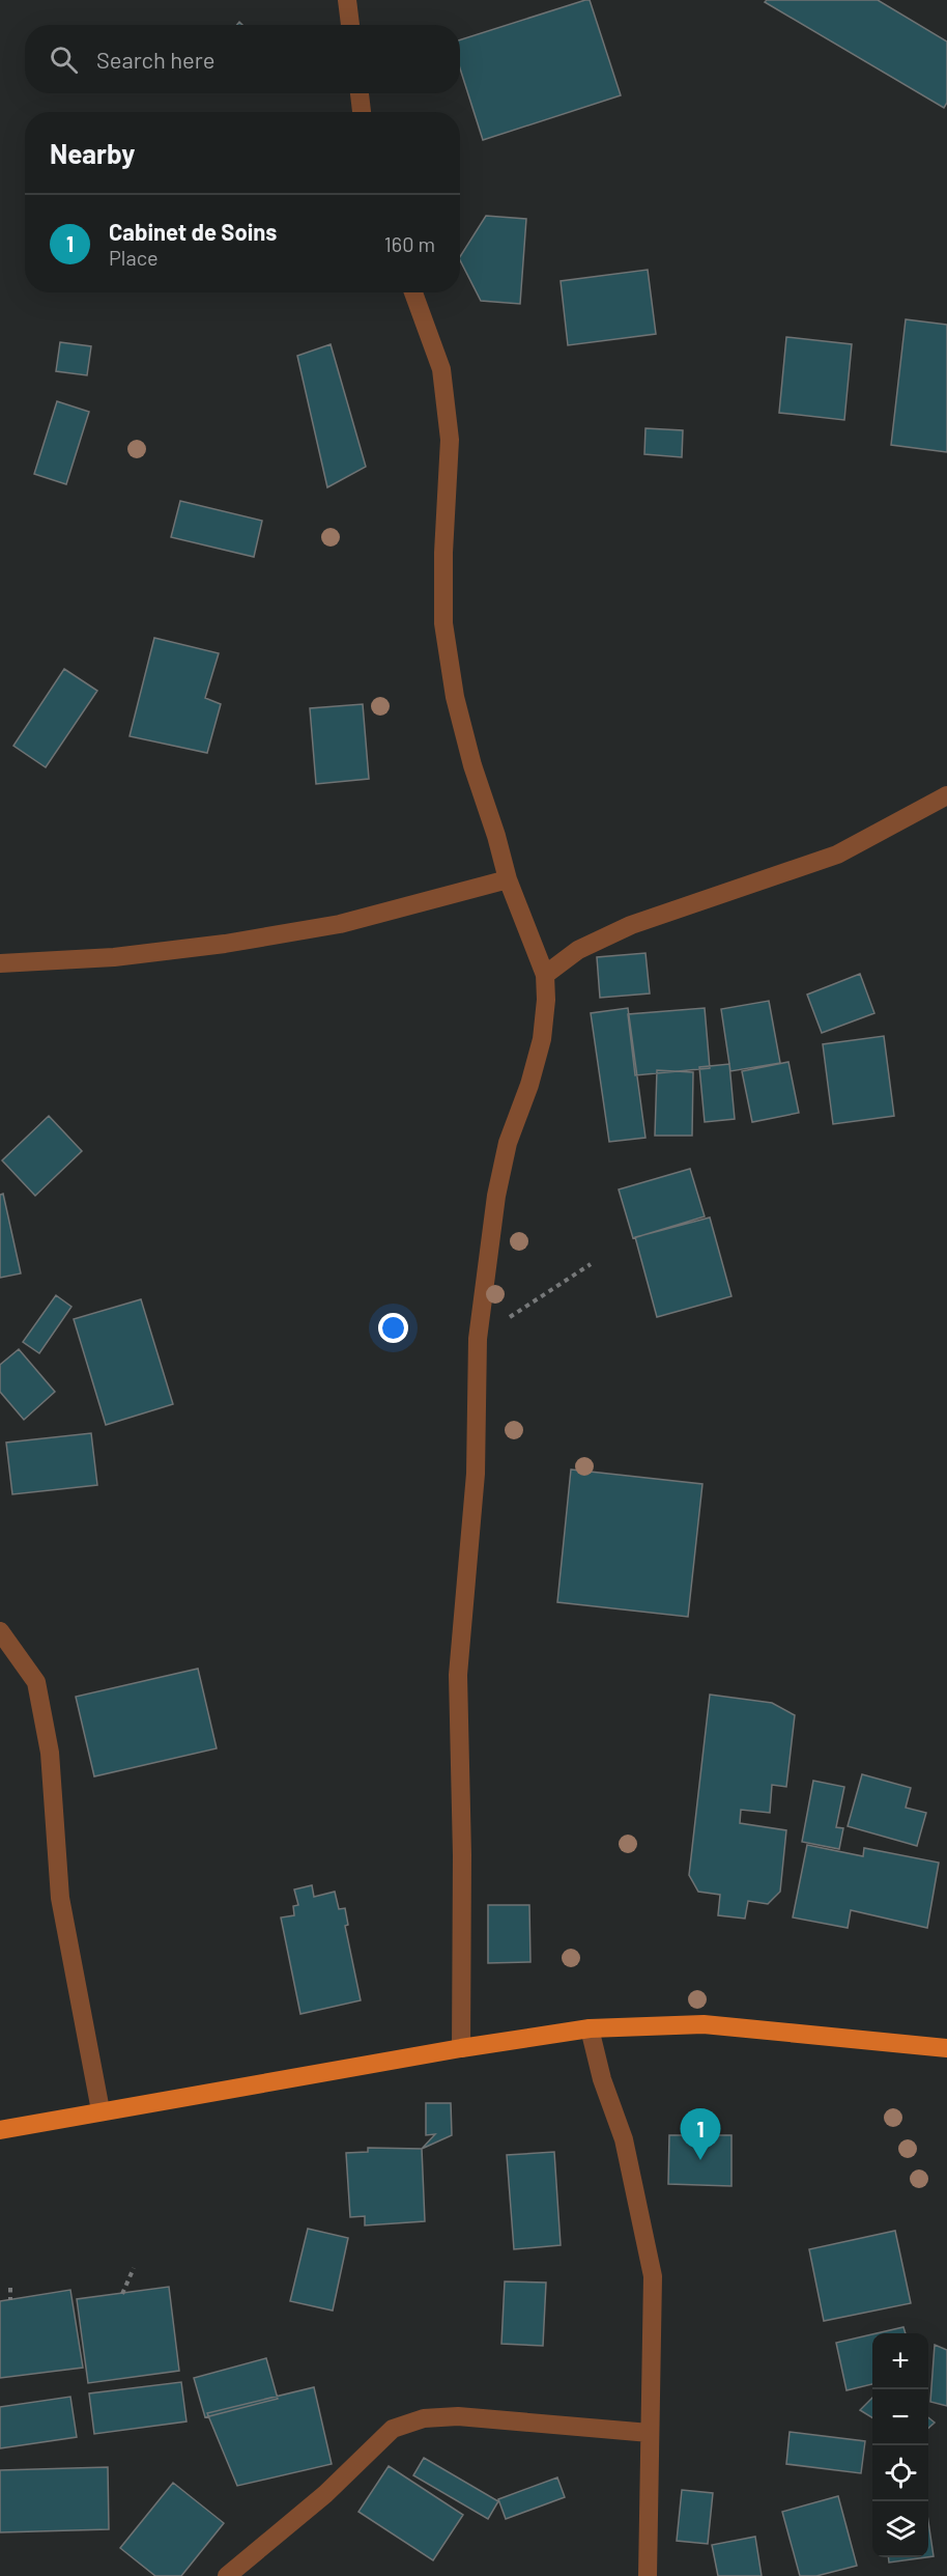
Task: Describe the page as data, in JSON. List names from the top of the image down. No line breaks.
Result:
{"page":{"search":"Search here","heading":"Nearby","list":[{"mark":"1","name":"Cabinet de Soins","note":"Place","value":"160 m"}],"pins":"1","map_buttons":["+","−"]}}
